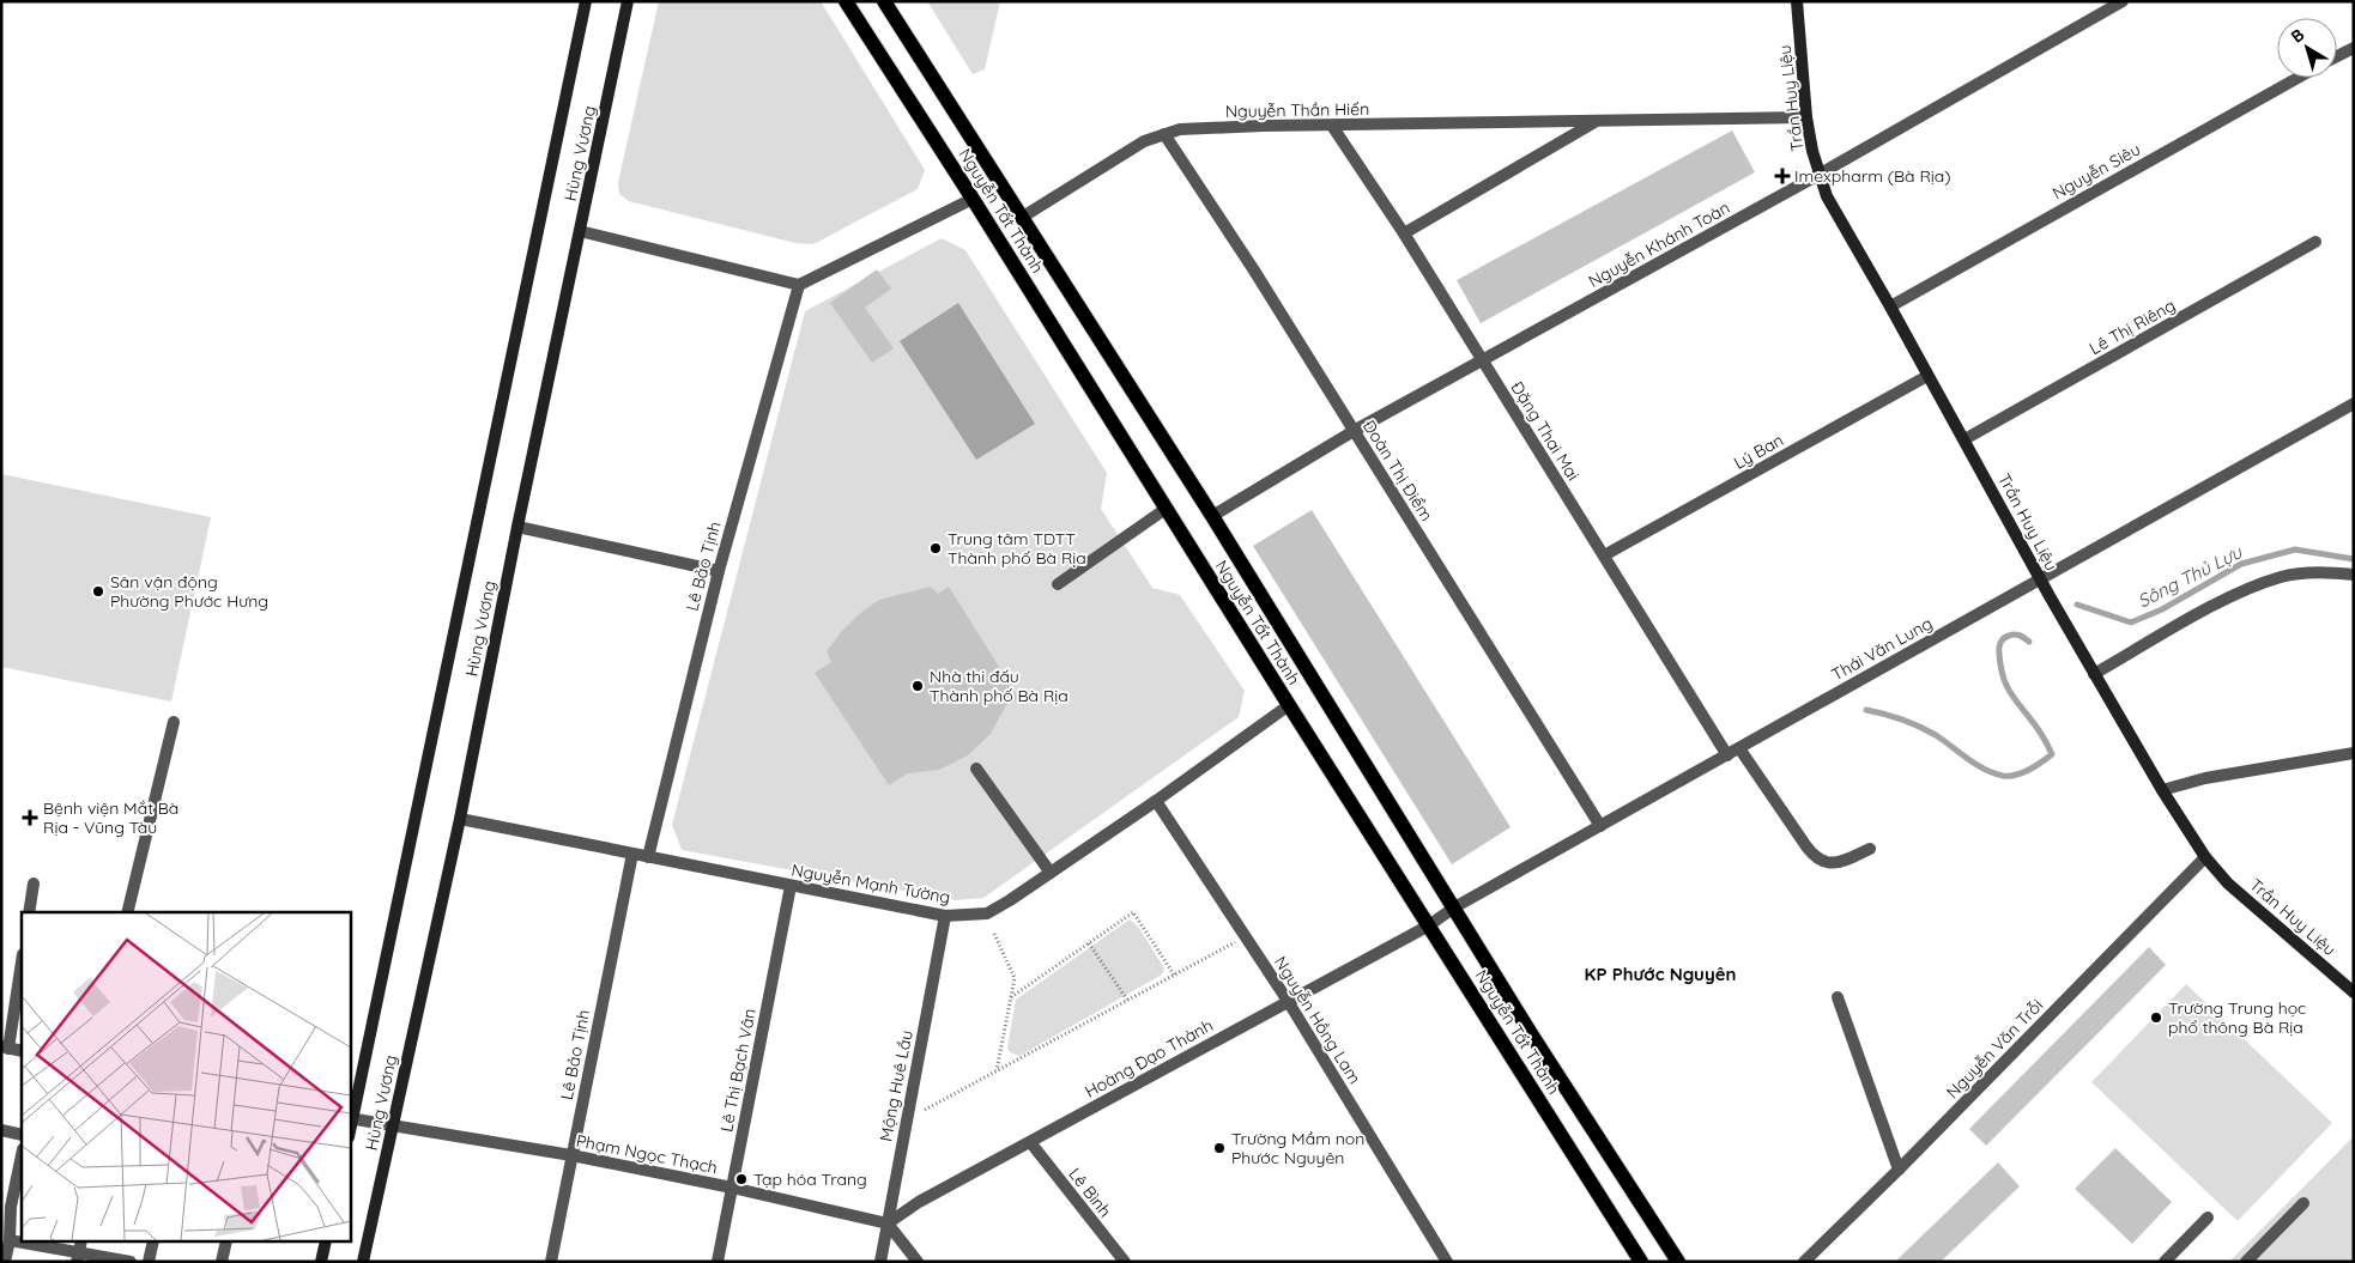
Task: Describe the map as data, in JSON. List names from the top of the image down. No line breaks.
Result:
{"streets":{"main road":["Trần Huy Liệu","Hùng Vương","Nguyễn Tất Thành"],"street":["Nguyễn Thần Hiến","Nguyễn Siêu","Nguyễn Khánh Toàn","Lê Thị Riêng","Đặng Thai Mai","Lý Ban","Đoàn Thị Điểm","Lê Bảo Tịnh","Thái Văn Lung","Nguyễn Mạnh Tường","Nguyễn Hồng Lam","Nguyễn Văn Trỗi","Hoàng Đạo Thành","Lê Thị Bạch Vân","Mộng Huê Lầu","Phạm Ngọc Thạch","Lê Bình"]},"crossings":[["Trần Huy Liệu","Nguyễn Thần Hiến"],["Trần Huy Liệu","Nguyễn Siêu"],["Trần Huy Liệu","Nguyễn Khánh Toàn"],["Trần Huy Liệu","Lê Thị Riêng"],["Trần Huy Liệu","Lý Ban"],["Trần Huy Liệu","Thái Văn Lung"],["Trần Huy Liệu","Nguyễn Văn Trỗi"],["Nguyễn Thần Hiến","Nguyễn Tất Thành"],["Nguyễn Thần Hiến","Đặng Thai Mai"],["Nguyễn Thần Hiến","Đoàn Thị Điểm"],["Hùng Vương","Nguyễn Mạnh Tường"],["Hùng Vương","Phạm Ngọc Thạch"],["Nguyễn Tất Thành","Nguyễn Khánh Toàn"],["Nguyễn Tất Thành","Thái Văn Lung"],["Nguyễn Tất Thành","Nguyễn Mạnh Tường"],["Nguyễn Tất Thành","Hoàng Đạo Thành"],["Nguyễn Khánh Toàn","Đặng Thai Mai"],["Nguyễn Khánh Toàn","Đoàn Thị Điểm"],["Đặng Thai Mai","Lý Ban"],["Đặng Thai Mai","Thái Văn Lung"],["Đoàn Thị Điểm","Thái Văn Lung"],["Lê Bảo Tịnh","Nguyễn Mạnh Tường"],["Lê Bảo Tịnh","Phạm Ngọc Thạch"],["Thái Văn Lung","Hoàng Đạo Thành"],["Nguyễn Mạnh Tường","Nguyễn Hồng Lam"],["Nguyễn Mạnh Tường","Lê Thị Bạch Vân"],["Nguyễn Mạnh Tường","Mộng Huê Lầu"],["Nguyễn Hồng Lam","Hoàng Đạo Thành"],["Hoàng Đạo Thành","Mộng Huê Lầu"],["Hoàng Đạo Thành","Phạm Ngọc Thạch"],["Hoàng Đạo Thành","Lê Bình"],["Lê Thị Bạch Vân","Phạm Ngọc Thạch"],["Mộng Huê Lầu","Phạm Ngọc Thạch"]],"districts":["KP Phước Nguyên"],"water":["Sông Thủ Lựu"],"places":{"health":["Imexpharm (Bà Rịa)","Bệnh viện Mắt Bà Rịa - Vũng Tàu"],"other":["Trung tâm TDTT Thành phố Bà Rịa","Sân vận động Phường Phước Hưng","Nhà thi đấu Thành phố Bà Rịa","Trường Trung học phổ thông Bà Rịa","Trường Mầm non Phước Nguyên","Tạp hóa Trang"]},"north":"top left"}
